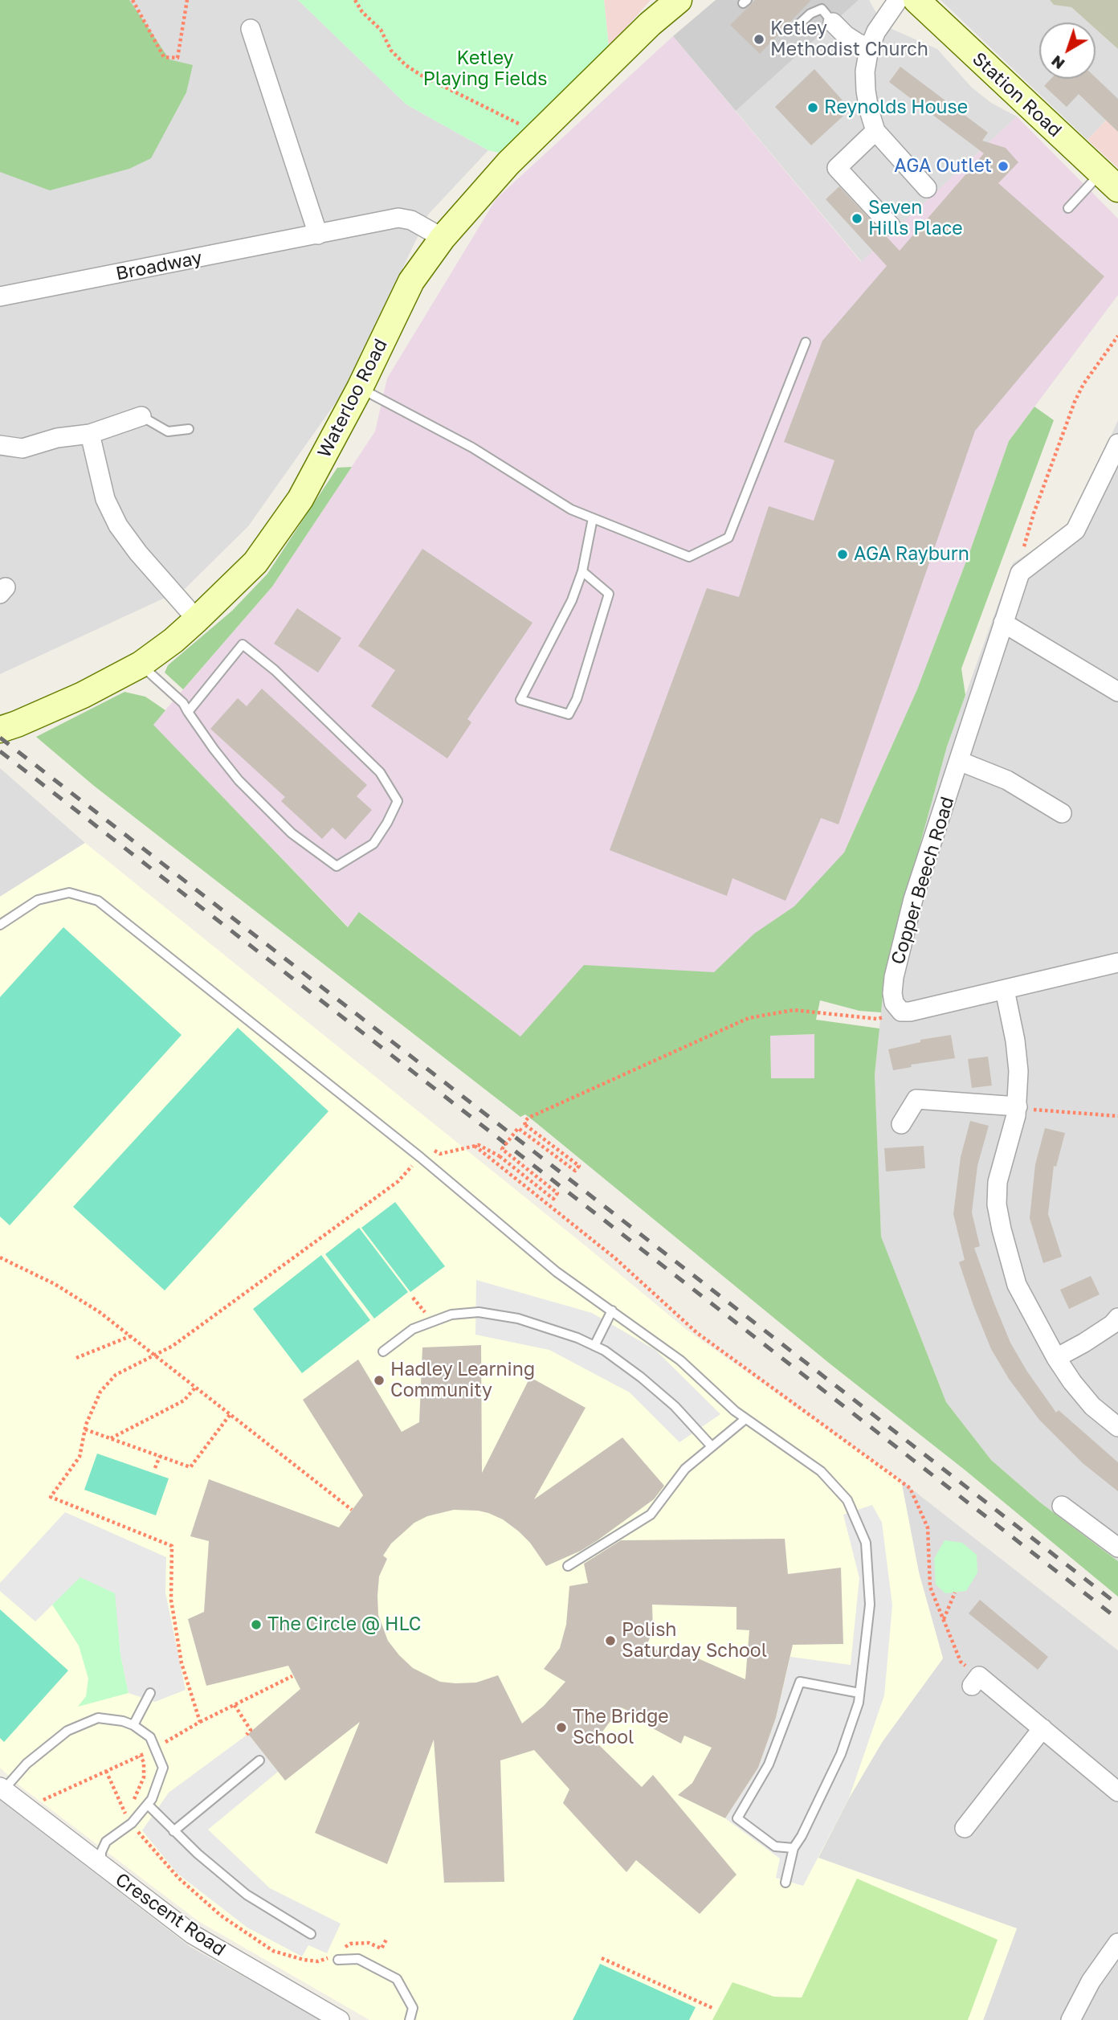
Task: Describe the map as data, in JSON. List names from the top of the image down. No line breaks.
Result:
{"streets":{"street":["Station Road","Broadway","Waterloo Road","Copper Beech Road","Crescent Road"]},"crossings":[["Broadway","Waterloo Road"]],"parks":["Ketley Playing Fields"],"places":["Ketley Methodist Church","Reynolds House","AGA Outlet","Seven Hills Place","AGA Rayburn","Hadley Learning Community","The Circle @ HLC","Polish Saturday School","The Bridge School"],"north":"bottom left"}
